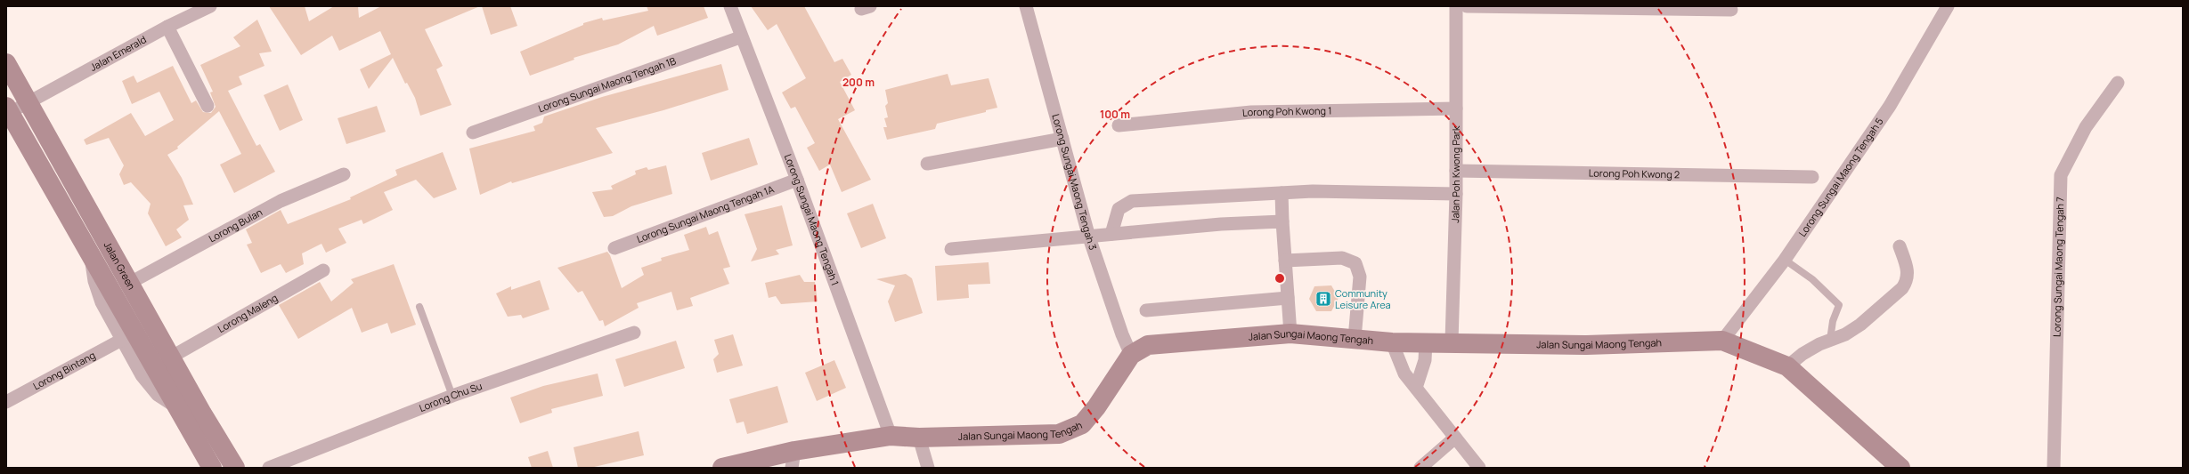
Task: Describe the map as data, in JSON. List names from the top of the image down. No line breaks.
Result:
{"streets":{"street":["Jalan Emerald","Lorong Sungai Maong Tengah 1B","Lorong Poh Kwong 1","Lorong Poh Kwong 2","Jalan Poh Kwong Park","Lorong Sungai Maong Tengah 5","Lorong Sungai Maong Tengah 3","Lorong Sungai Maong Tengah 1A","Lorong Sungai Maong Tengah 1","Lorong Bulan","Jalan Green","Lorong Sungai Maong Tengah 7","Lorong Maleng","Jalan Sungai Maong Tengah","Lorong Bintang","Lorong Chu Su"]},"crossings":[["Jalan Emerald","Jalan Green"],["Lorong Sungai Maong Tengah 1B","Lorong Sungai Maong Tengah 1"],["Lorong Poh Kwong 1","Jalan Poh Kwong Park"],["Lorong Poh Kwong 2","Jalan Poh Kwong Park"],["Jalan Poh Kwong Park","Jalan Sungai Maong Tengah"],["Lorong Sungai Maong Tengah 5","Jalan Sungai Maong Tengah"],["Lorong Sungai Maong Tengah 3","Jalan Sungai Maong Tengah"],["Lorong Sungai Maong Tengah 1A","Lorong Sungai Maong Tengah 1"],["Lorong Sungai Maong Tengah 1","Jalan Sungai Maong Tengah"],["Lorong Bulan","Jalan Green"],["Jalan Green","Lorong Maleng"],["Jalan Green","Lorong Bintang"]],"places":{"building":["Community Leisure Area"]},"rings":["200 m","100 m"]}
